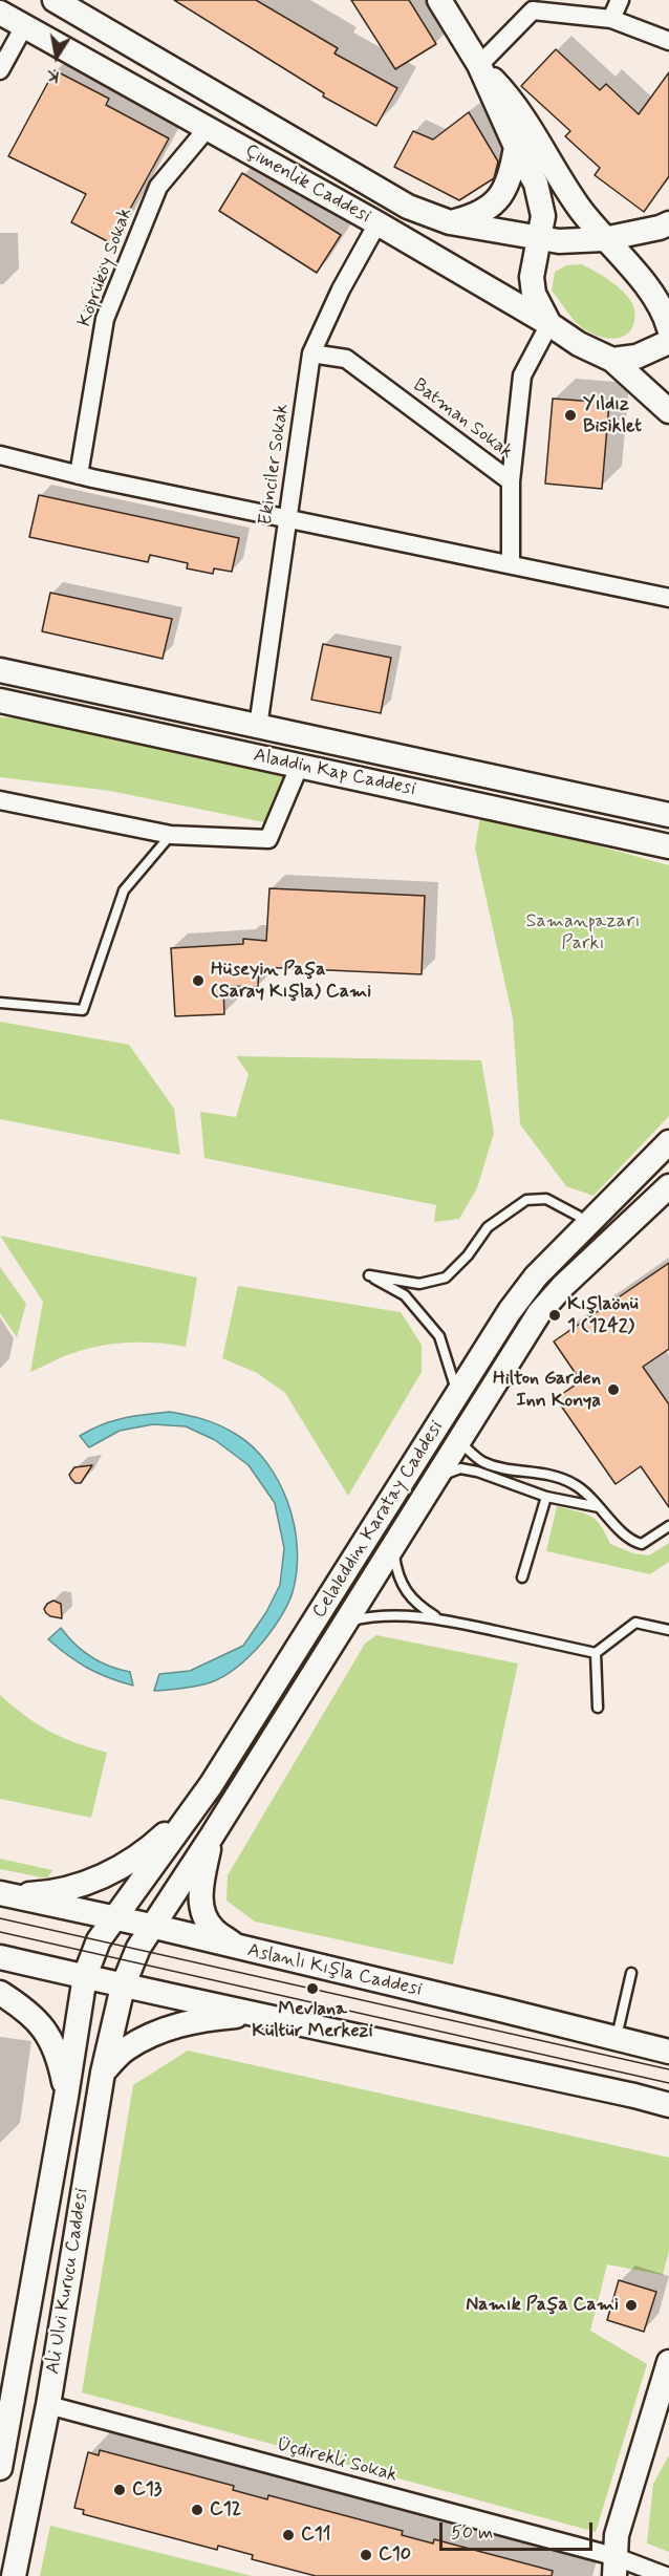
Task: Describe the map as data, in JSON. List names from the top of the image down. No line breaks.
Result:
{"streets":{"main road":["Çimenlik Caddesi","Aladdin Kap Caddesi","Celaleddin Karatay Caddesi","Aslanlı Kışla Caddesi","Ali Ulvi Kurucu Caddesi"],"street":["Köprüköy Sokak","Batman Sokak","Ekinciler Sokak","Üçdirekli Sokak"]},"crossings":[["Çimenlik Caddesi","Köprüköy Sokak"],["Çimenlik Caddesi","Batman Sokak"],["Çimenlik Caddesi","Ekinciler Sokak"],["Batman Sokak","Ekinciler Sokak"],["Ekinciler Sokak","Aladdin Kap Caddesi"],["Celaleddin Karatay Caddesi","Aslanlı Kışla Caddesi"],["Celaleddin Karatay Caddesi","Ali Ulvi Kurucu Caddesi"],["Ali Ulvi Kurucu Caddesi","Üçdirekli Sokak"]],"parks":["Samanpazarı Parkı"],"places":["Yıldız Bisiklet","Hüseyin Paşa (Saray Kışla) Cami","Kışlaönü 1 (1242)","Hilton Garden Inn Konya","Mevlana Kültür Merkezi","Namık Paşa Cami","C13","C12","C11","C10"],"scale_bar":"50 m","north":"bottom"}
